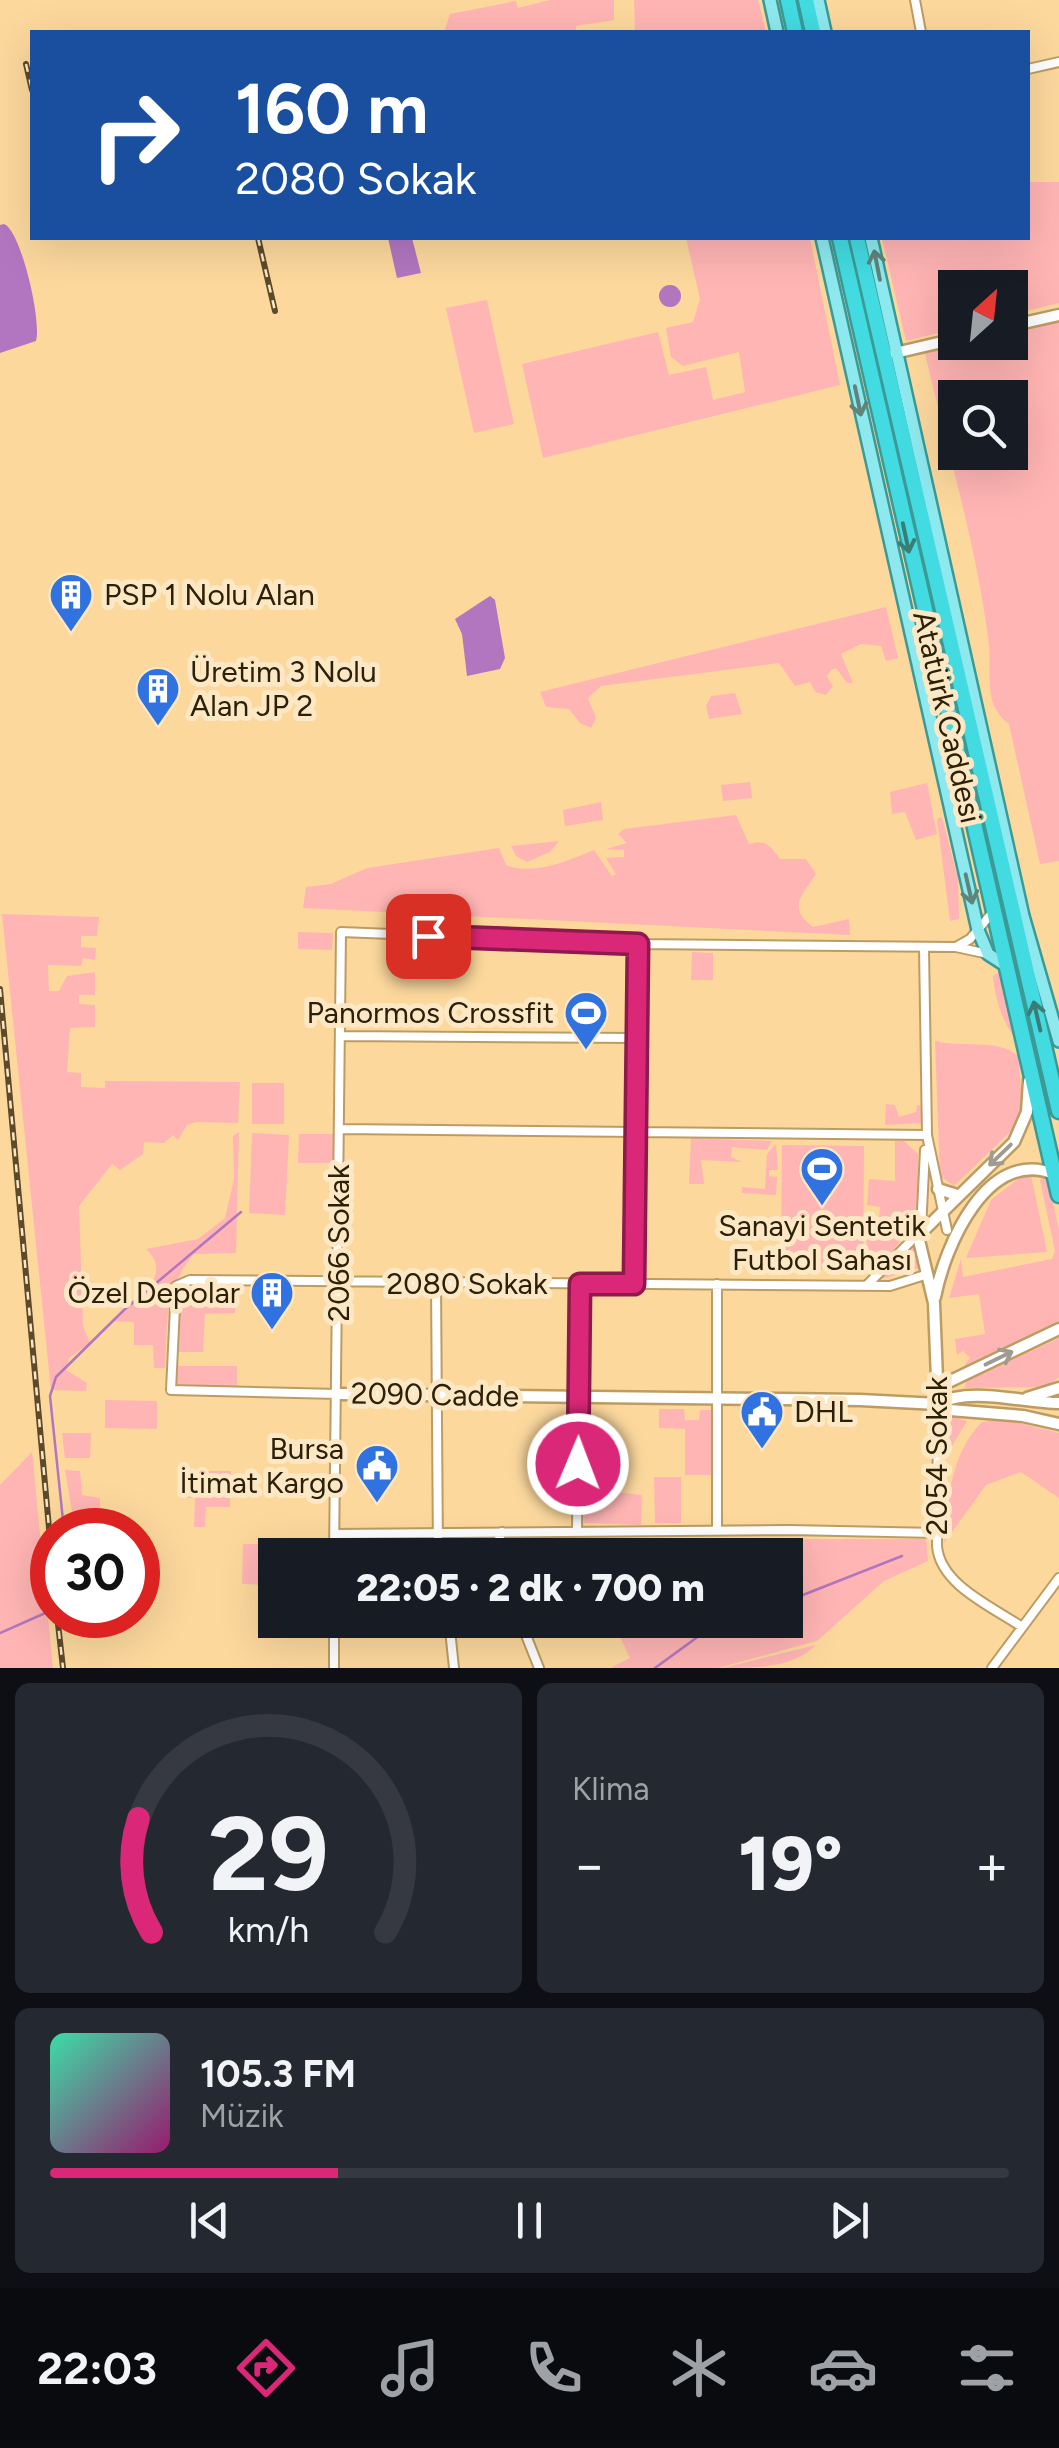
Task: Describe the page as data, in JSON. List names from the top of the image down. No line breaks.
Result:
{"streets":{"highway":["Atatürk Caddesi"],"street":["2066 Sokak","2080 Sokak","2090 Cadde","2054 Sokak"]},"crossings":[["2066 Sokak","2080 Sokak"],["2066 Sokak","2090 Cadde"],["2080 Sokak","2090 Cadde"],["2080 Sokak","2054 Sokak"],["2090 Cadde","2054 Sokak"]],"places":{"building":["PSP 1 Nolu Alan","Üretim 3 Nolu Alan JP 2","Özel Depolar"],"sports":["Panormos Crossfit","Sanayi Sentetik Futbol Sahası"],"public building":["DHL","Bursa İtimat Kargo"]},"north":"top right","page":{"turn":["160 m","2080 Sokak"],"limit":"30","trip":"22:05 · 2 dk · 700 m","tile":"Klima","heat":["−","19°","+"],"song":["105.3 FM","Müzik"],"tabs":"22:03","gauge":["29","km/h"]}}
